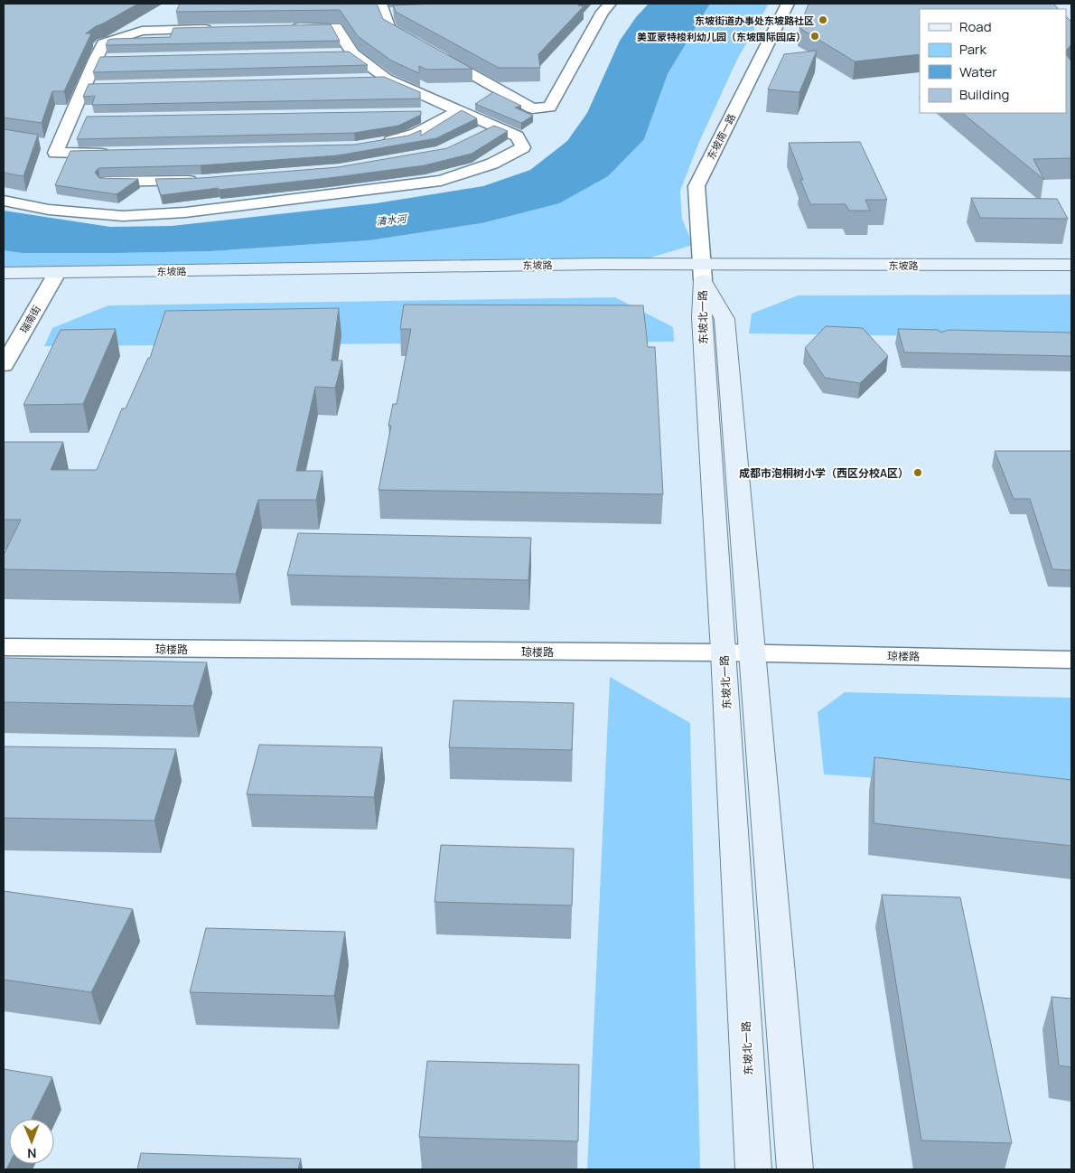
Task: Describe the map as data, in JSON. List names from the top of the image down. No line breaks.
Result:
{"streets":{"street":["东坡南一路","东坡路","东坡北一路","瑞南街","琼楼路"]},"crossings":[["东坡南一路","东坡路"],["东坡南一路","东坡北一路"],["东坡路","东坡北一路"],["东坡路","瑞南街"],["东坡北一路","琼楼路"]],"water":["清水河"],"places":["东坡街道办事处东坡路社区","美亚蒙特梭利幼儿园（东坡国际园店）","成都市泡桐树小学（西区分校A区）"],"legend":["Road","Park","Water","Building"],"north":"bottom"}
